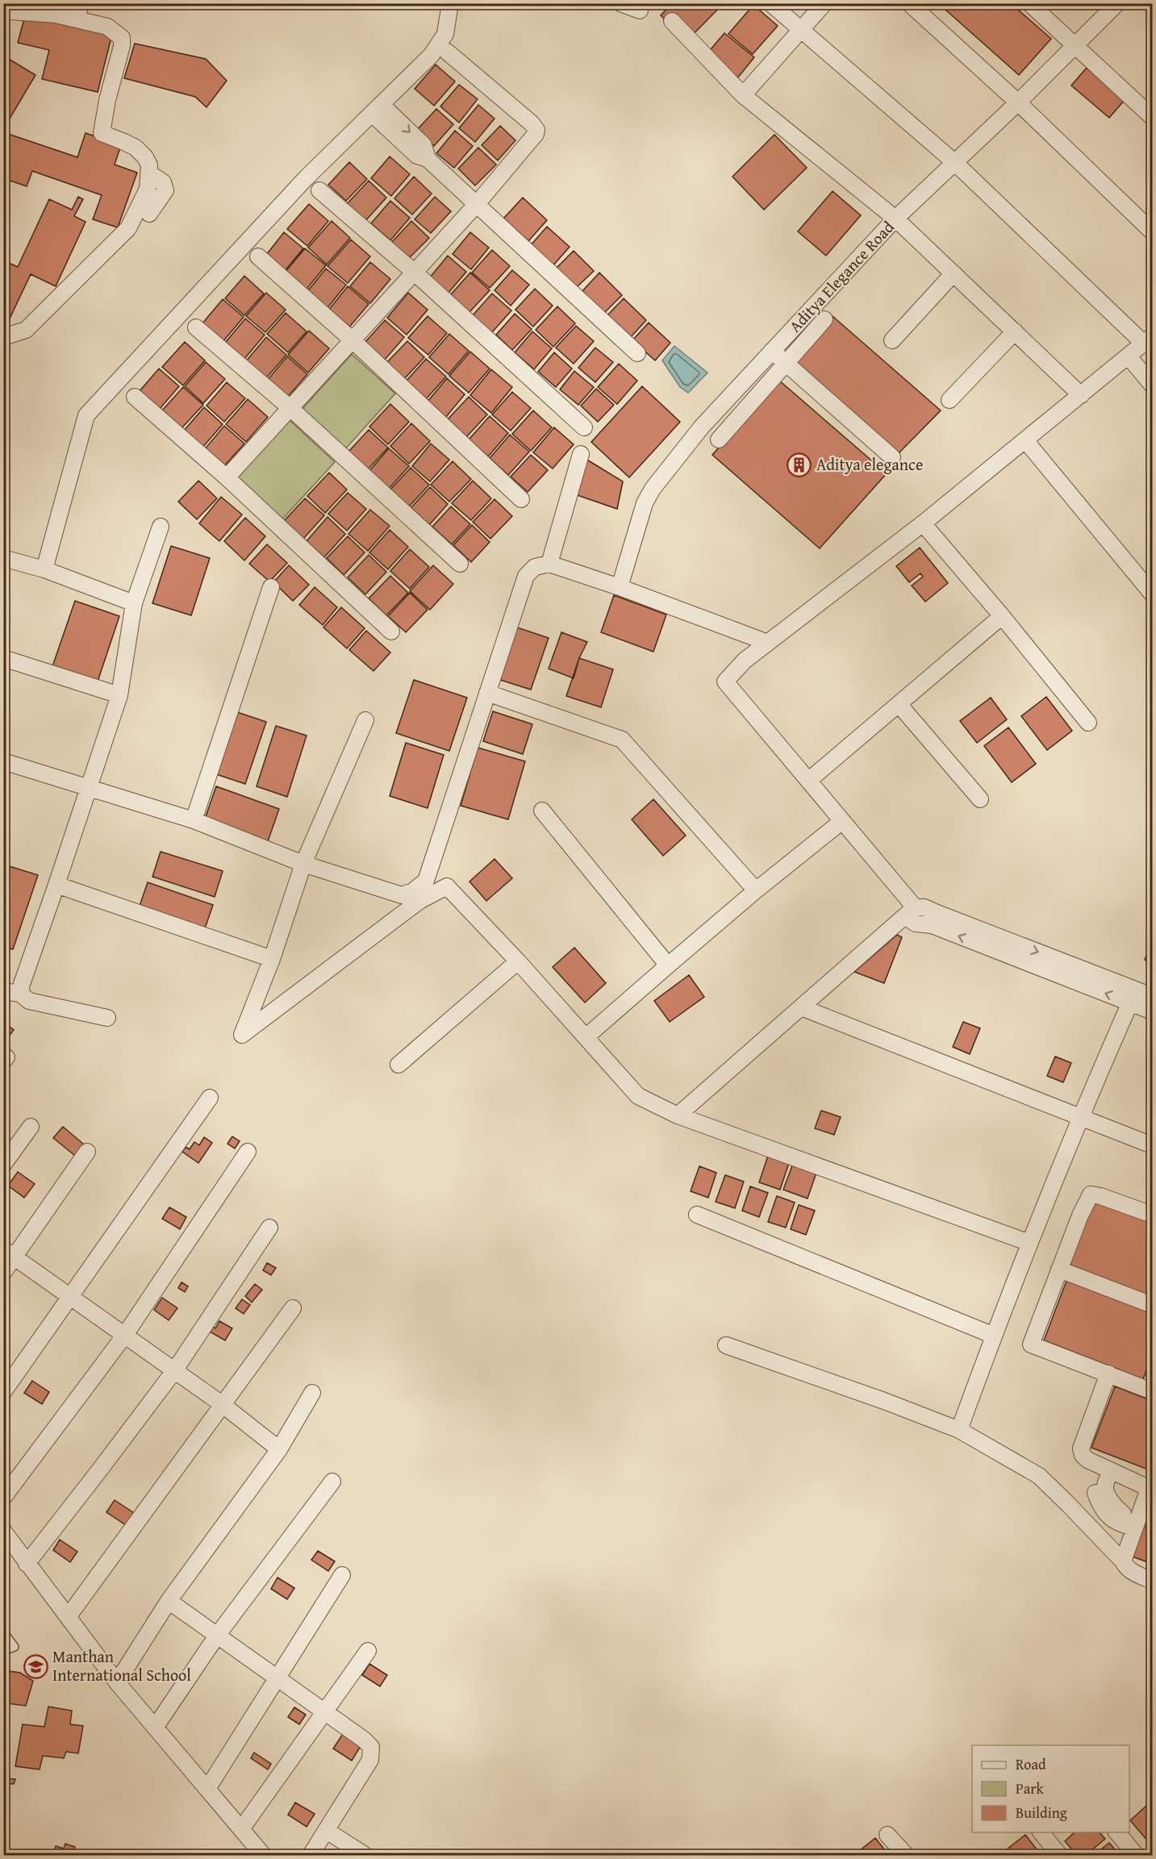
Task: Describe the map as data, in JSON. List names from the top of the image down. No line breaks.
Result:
{"streets":{"street":["Aditya Elegance Road"]},"places":{"building":["Aditya elegance"],"school or university":["Manthan International School"]},"legend":["Road","Park","Building"]}
